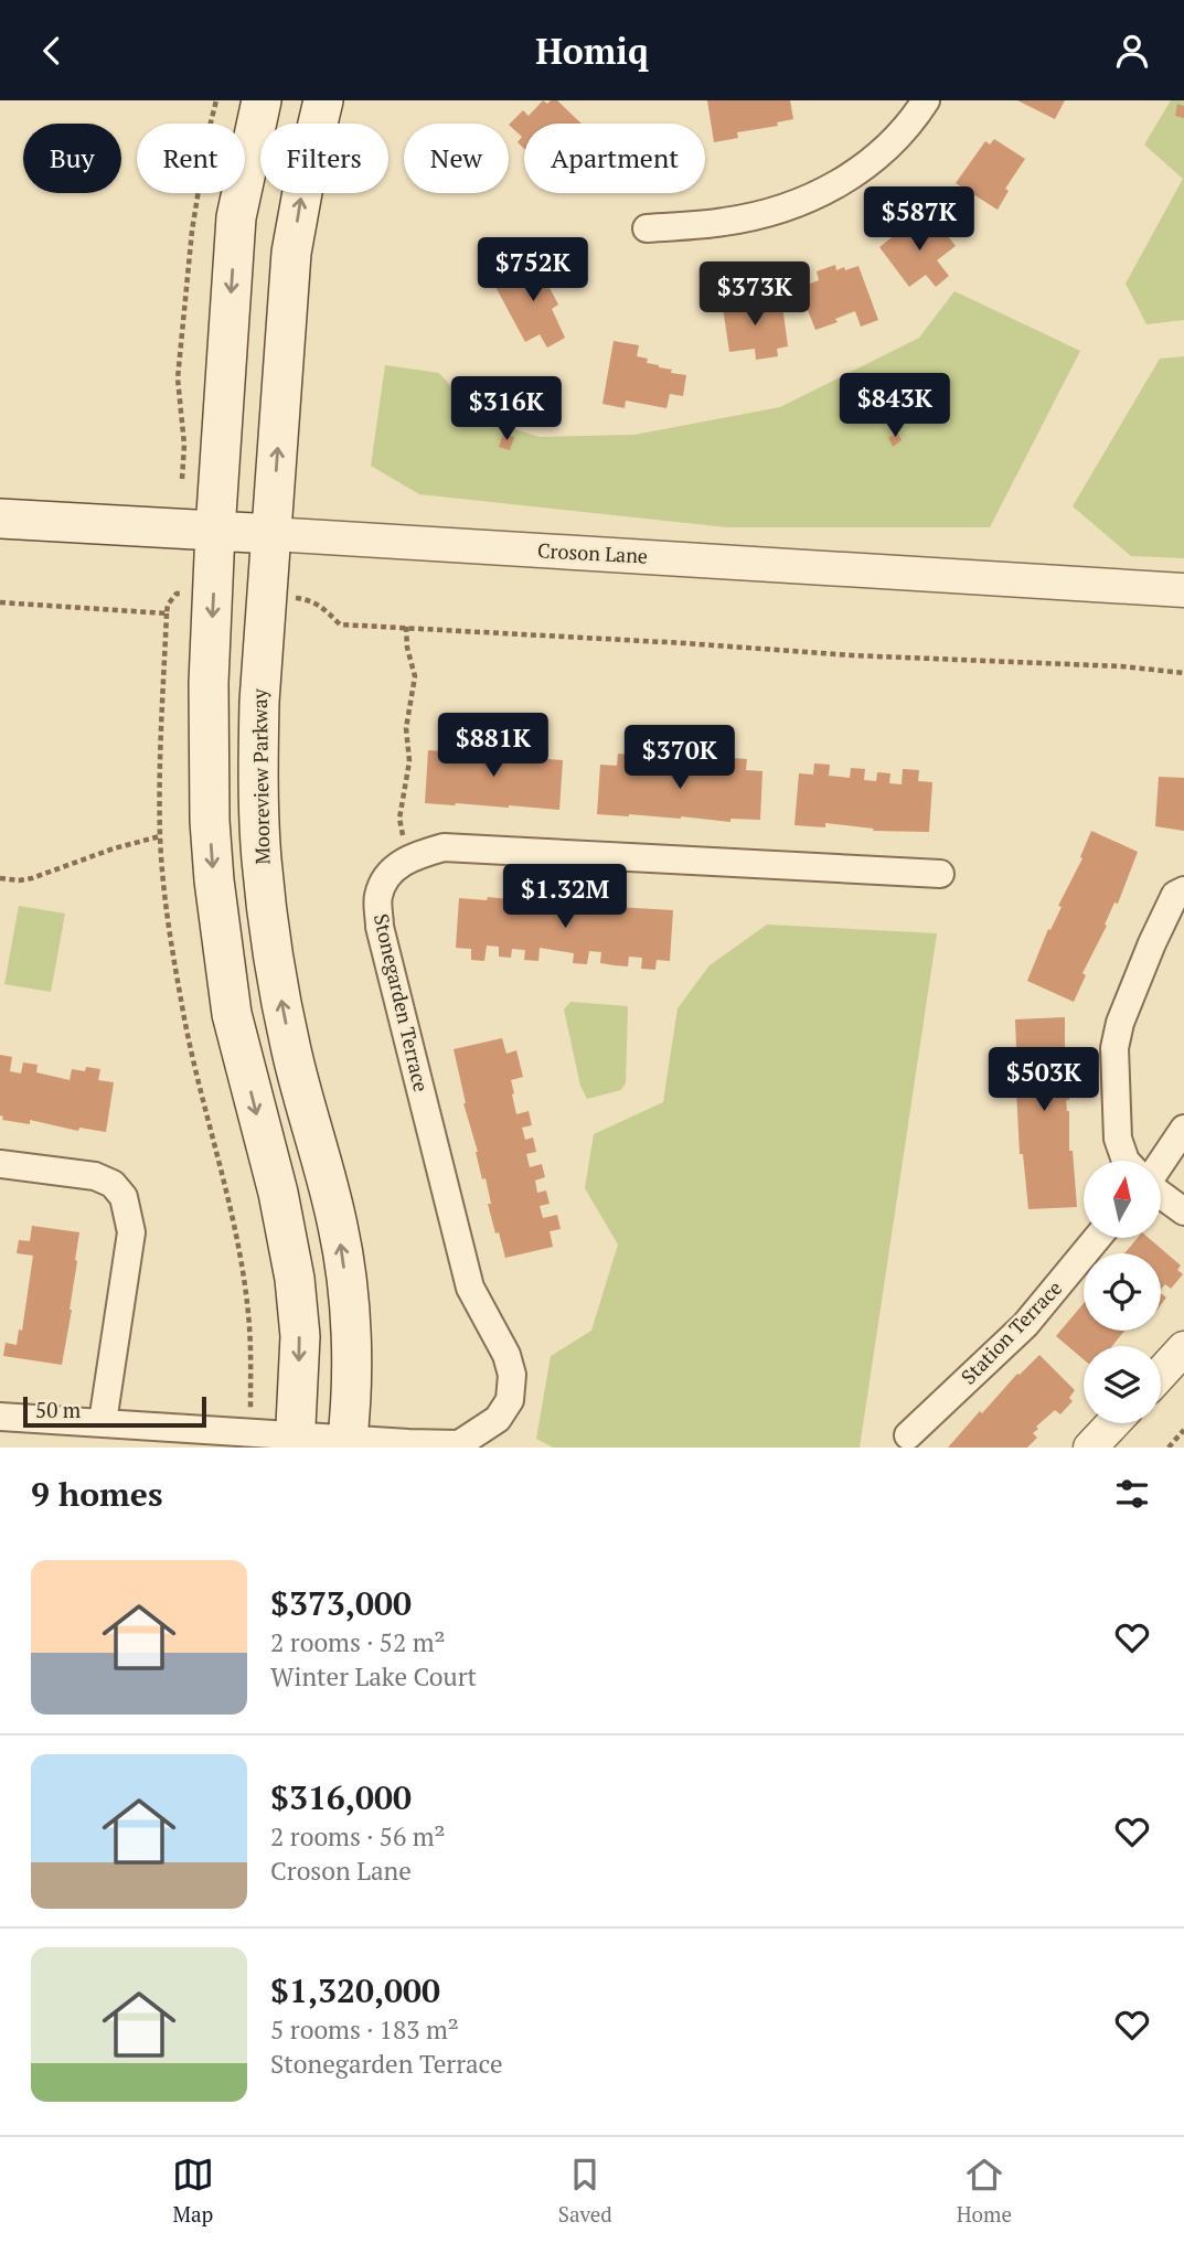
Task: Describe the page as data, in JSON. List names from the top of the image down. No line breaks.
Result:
{"streets":{"main road":["Croson Lane","Mooreview Parkway"],"street":["Stonegarden Terrace","Station Terrace"]},"crossings":[["Croson Lane","Mooreview Parkway"],["Mooreview Parkway","Stonegarden Terrace"]],"scale_bar":"50 m","north":"top","page":{"header":"Homiq","chip":["Buy","Rent","Filters","New","Apartment"],"price":["$587K","$752K","$373K","$843K","$316K","$881K","$370K","$1.32M","$503K"],"scale":"50 m","heading":"9 homes","list":[{"name":"$373,000","note":"2 rooms · 52 m² · Winter Lake Court"},{"name":"$316,000","note":"2 rooms · 56 m² · Croson Lane"},{"name":"$1,320,000","note":"5 rooms · 183 m² · Stonegarden Terrace"}],"tabs":["Map","Saved","Home"]}}
